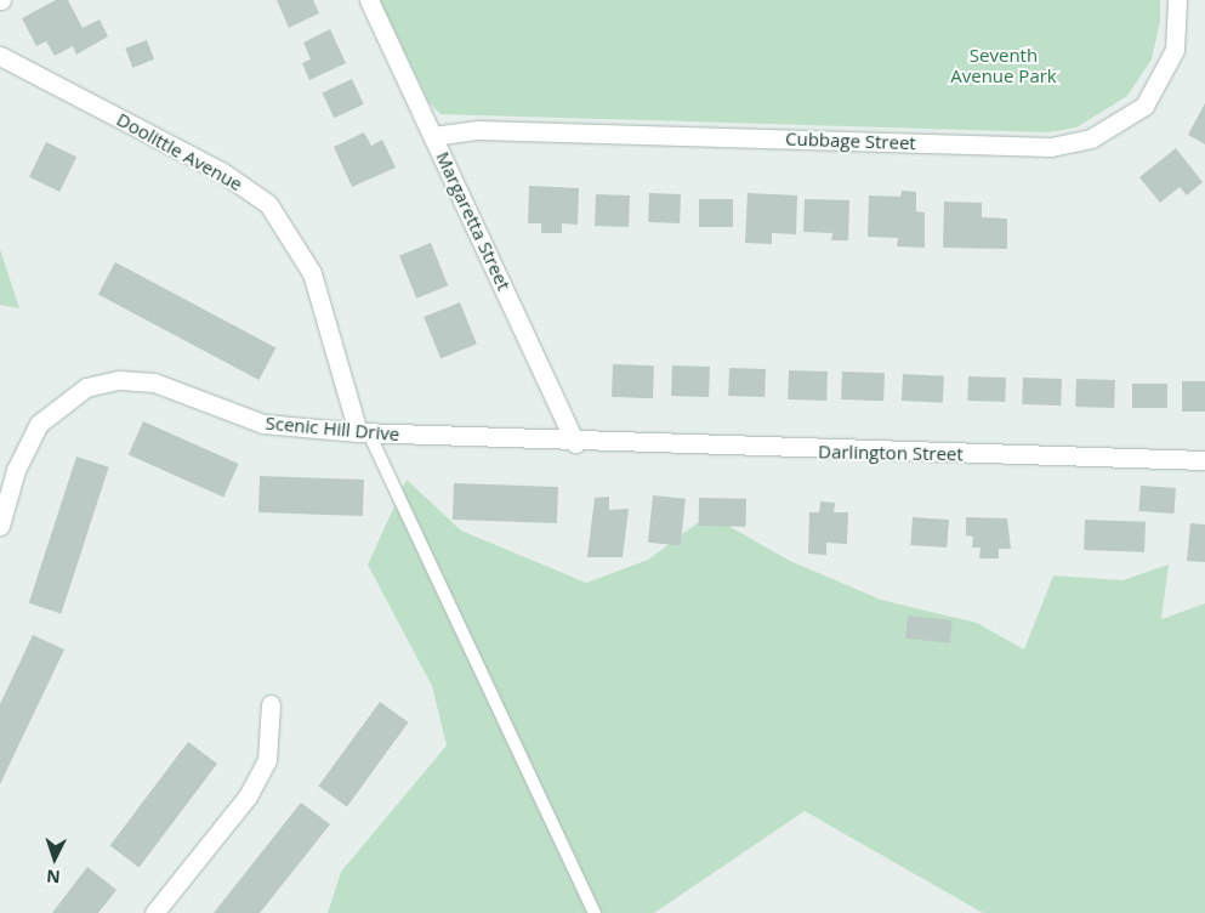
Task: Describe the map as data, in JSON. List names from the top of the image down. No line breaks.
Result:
{"streets":{"street":["Cubbage Street","Doolittle Avenue","Margaretta Street","Scenic Hill Drive","Darlington Street"]},"crossings":[["Cubbage Street","Margaretta Street"],["Doolittle Avenue","Scenic Hill Drive"],["Margaretta Street","Scenic Hill Drive"],["Margaretta Street","Darlington Street"],["Scenic Hill Drive","Darlington Street"]],"parks":["Seventh Avenue Park"],"north":"bottom"}
